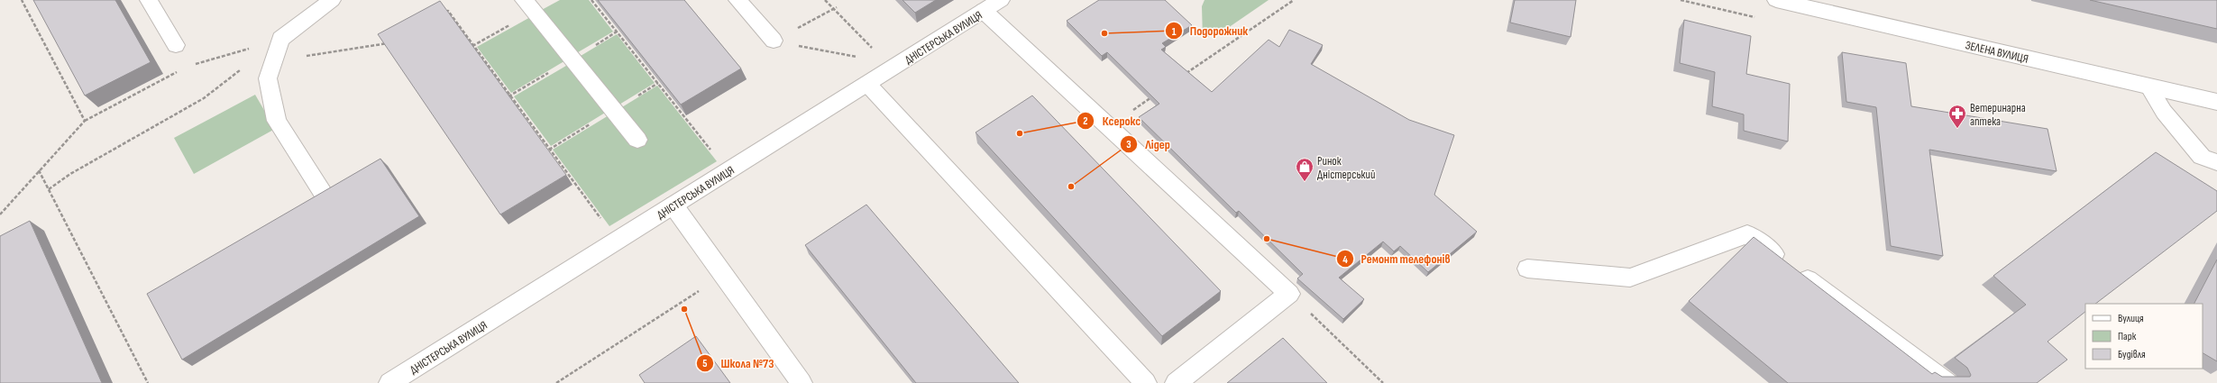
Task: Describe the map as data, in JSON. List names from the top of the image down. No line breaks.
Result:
{"streets":{"street":["ДНІСТЕРСЬКА ВУЛИЦЯ","ЗЕЛЕНА ВУЛИЦЯ"]},"places":{"other":["Подорожник","Ксерокс","Лідер","Ремонт телефонів","Школа №73"],"pharmacy":["Ветеринарна аптека"],"shop":["Ринок Дністерський"]},"legend":["Вулиця","Парк","Будівля"]}
